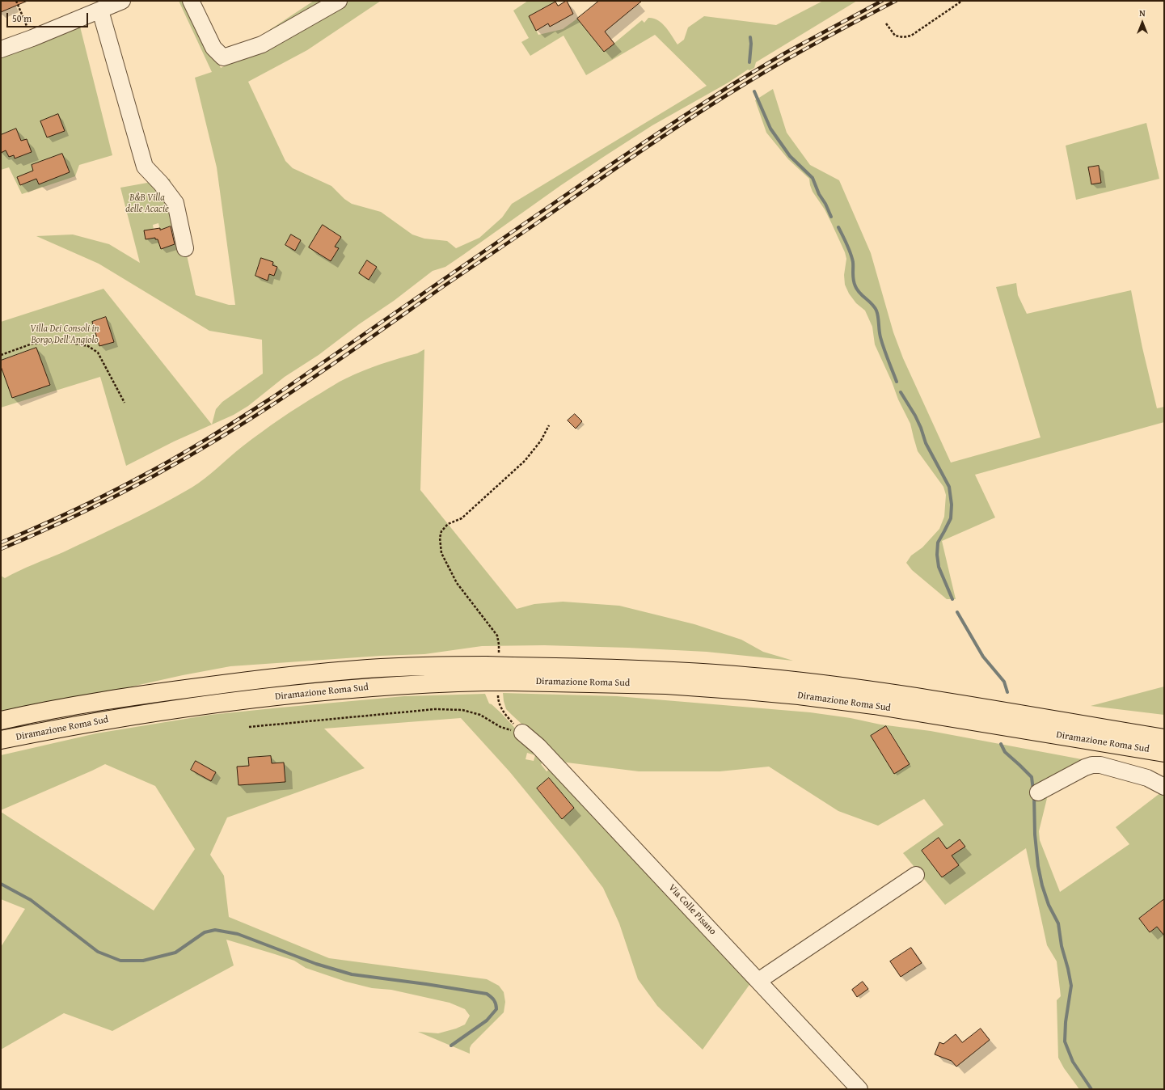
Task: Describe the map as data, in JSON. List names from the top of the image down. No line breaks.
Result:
{"streets":{"highway":["Diramazione Roma Sud"],"street":["Via Colle Pisano"]},"parks":["B&B Villa delle Acacie","Villa Dei Consoli in Borgo Dell'Angiolo"],"scale_bar":"50 m","north":"top"}
